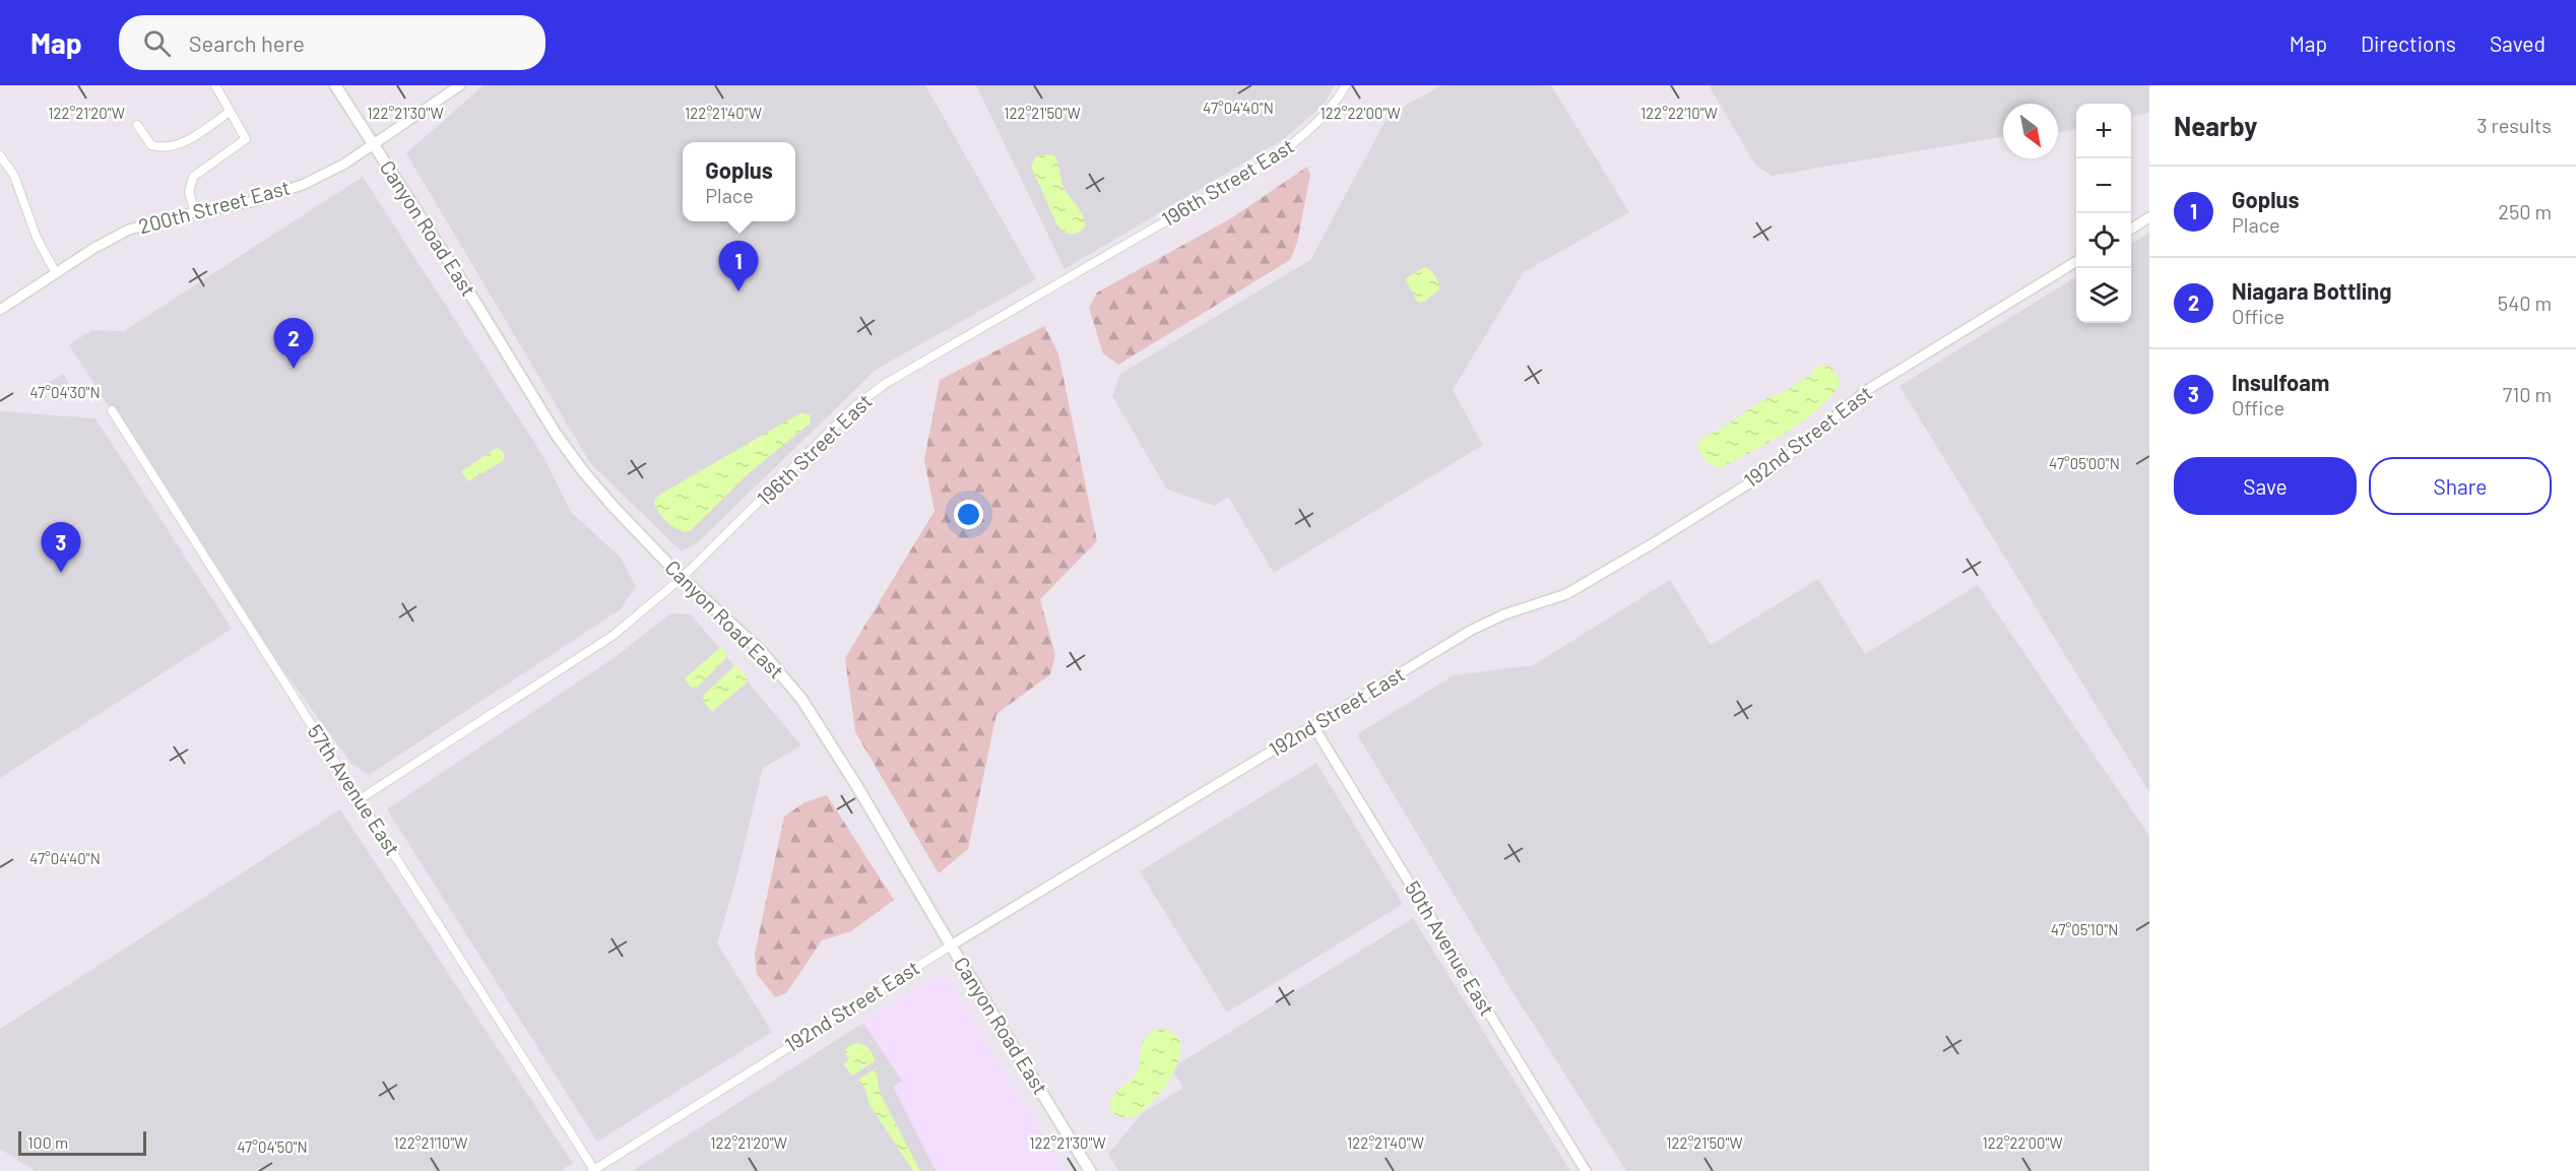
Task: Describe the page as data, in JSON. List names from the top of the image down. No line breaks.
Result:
{"streets":{"main road":["Canyon Road East"],"street":["196th Street East","200th Street East","192nd Street East","57th Avenue East","50th Avenue East"]},"crossings":[["196th Street East","Canyon Road East"],["196th Street East","57th Avenue East"],["200th Street East","Canyon Road East"],["Canyon Road East","192nd Street East"],["192nd Street East","57th Avenue East"],["192nd Street East","50th Avenue East"]],"scale_bar":"100 m","north":"bottom right","page":{"header":"Map","search":"Search here","nav":["Map","Directions","Saved"],"heading":["Nearby","3 results"],"map_buttons":["+","−"],"popup":["Goplus","Place"],"list":[{"mark":"1","name":"Goplus","note":"Place","value":"250 m"},{"mark":"2","name":"Niagara Bottling","note":"Office","value":"540 m"},{"mark":"3","name":"Insulfoam","note":"Office","value":"710 m"}],"pins":["1","2","3"],"buttons":["Save","Share"],"scale":"100 m"},"coordinates":["47°04'40\"N","122°22'00\"W","122°21'20\"W","122°21'30\"W","122°21'40\"W","122°21'50\"W","122°22'10\"W","47°04'30\"N","47°05'00\"N","47°05'10\"N","122°21'10\"W","47°04'50\"N"]}
